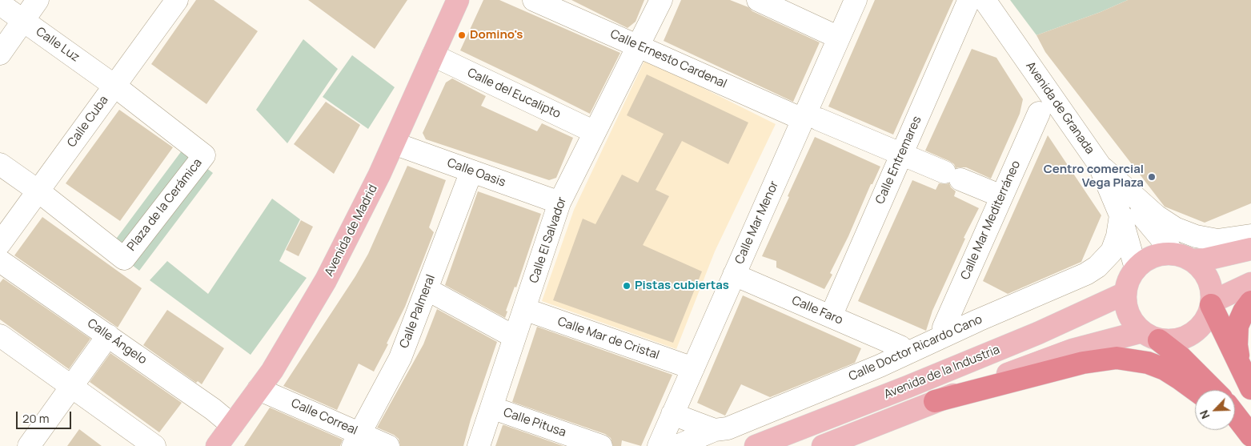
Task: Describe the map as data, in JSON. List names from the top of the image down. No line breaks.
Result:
{"streets":{"main road":["Avenida de Madrid","Avenida de la Industria"],"street":["Calle Luz","Calle Ernesto Cardenal","Calle del Eucalipto","Avenida de Granada","Calle Cuba","Calle Entremares","Calle Oasis","Plaza de la Cerámica","Calle Mar Mediterráneo","Calle Mar Menor","Calle El Salvador","Calle Faro","Calle Palmeral","Calle Mar de Cristal","Calle Ángelo","Calle Doctor Ricardo Cano","Calle Correal","Calle Pitusa"]},"crossings":[["Calle Luz","Calle Cuba"],["Calle Luz","Plaza de la Cerámica"],["Calle Ernesto Cardenal","Calle Entremares"],["Calle Ernesto Cardenal","Calle Mar Mediterráneo"],["Calle Ernesto Cardenal","Calle Mar Menor"],["Calle Ernesto Cardenal","Calle El Salvador"],["Calle del Eucalipto","Avenida de Madrid"],["Calle del Eucalipto","Calle El Salvador"],["Avenida de Granada","Calle Entremares"],["Avenida de Granada","Calle Doctor Ricardo Cano"],["Avenida de Granada","Avenida de la Industria"],["Calle Cuba","Plaza de la Cerámica"],["Calle Entremares","Calle Faro"],["Calle Oasis","Avenida de Madrid"],["Calle Oasis","Calle El Salvador"],["Calle Oasis","Calle Palmeral"],["Calle Mar Menor","Calle Faro"],["Calle Mar Menor","Calle Mar de Cristal"],["Avenida de Madrid","Calle Ángelo"],["Avenida de Madrid","Calle Correal"],["Calle El Salvador","Calle Mar de Cristal"],["Calle El Salvador","Calle Pitusa"],["Calle Palmeral","Calle Correal"]],"places":["Domino's","Centro comercial Vega Plaza","Pistas cubiertas"],"scale_bar":"20 m","north":"bottom left"}
